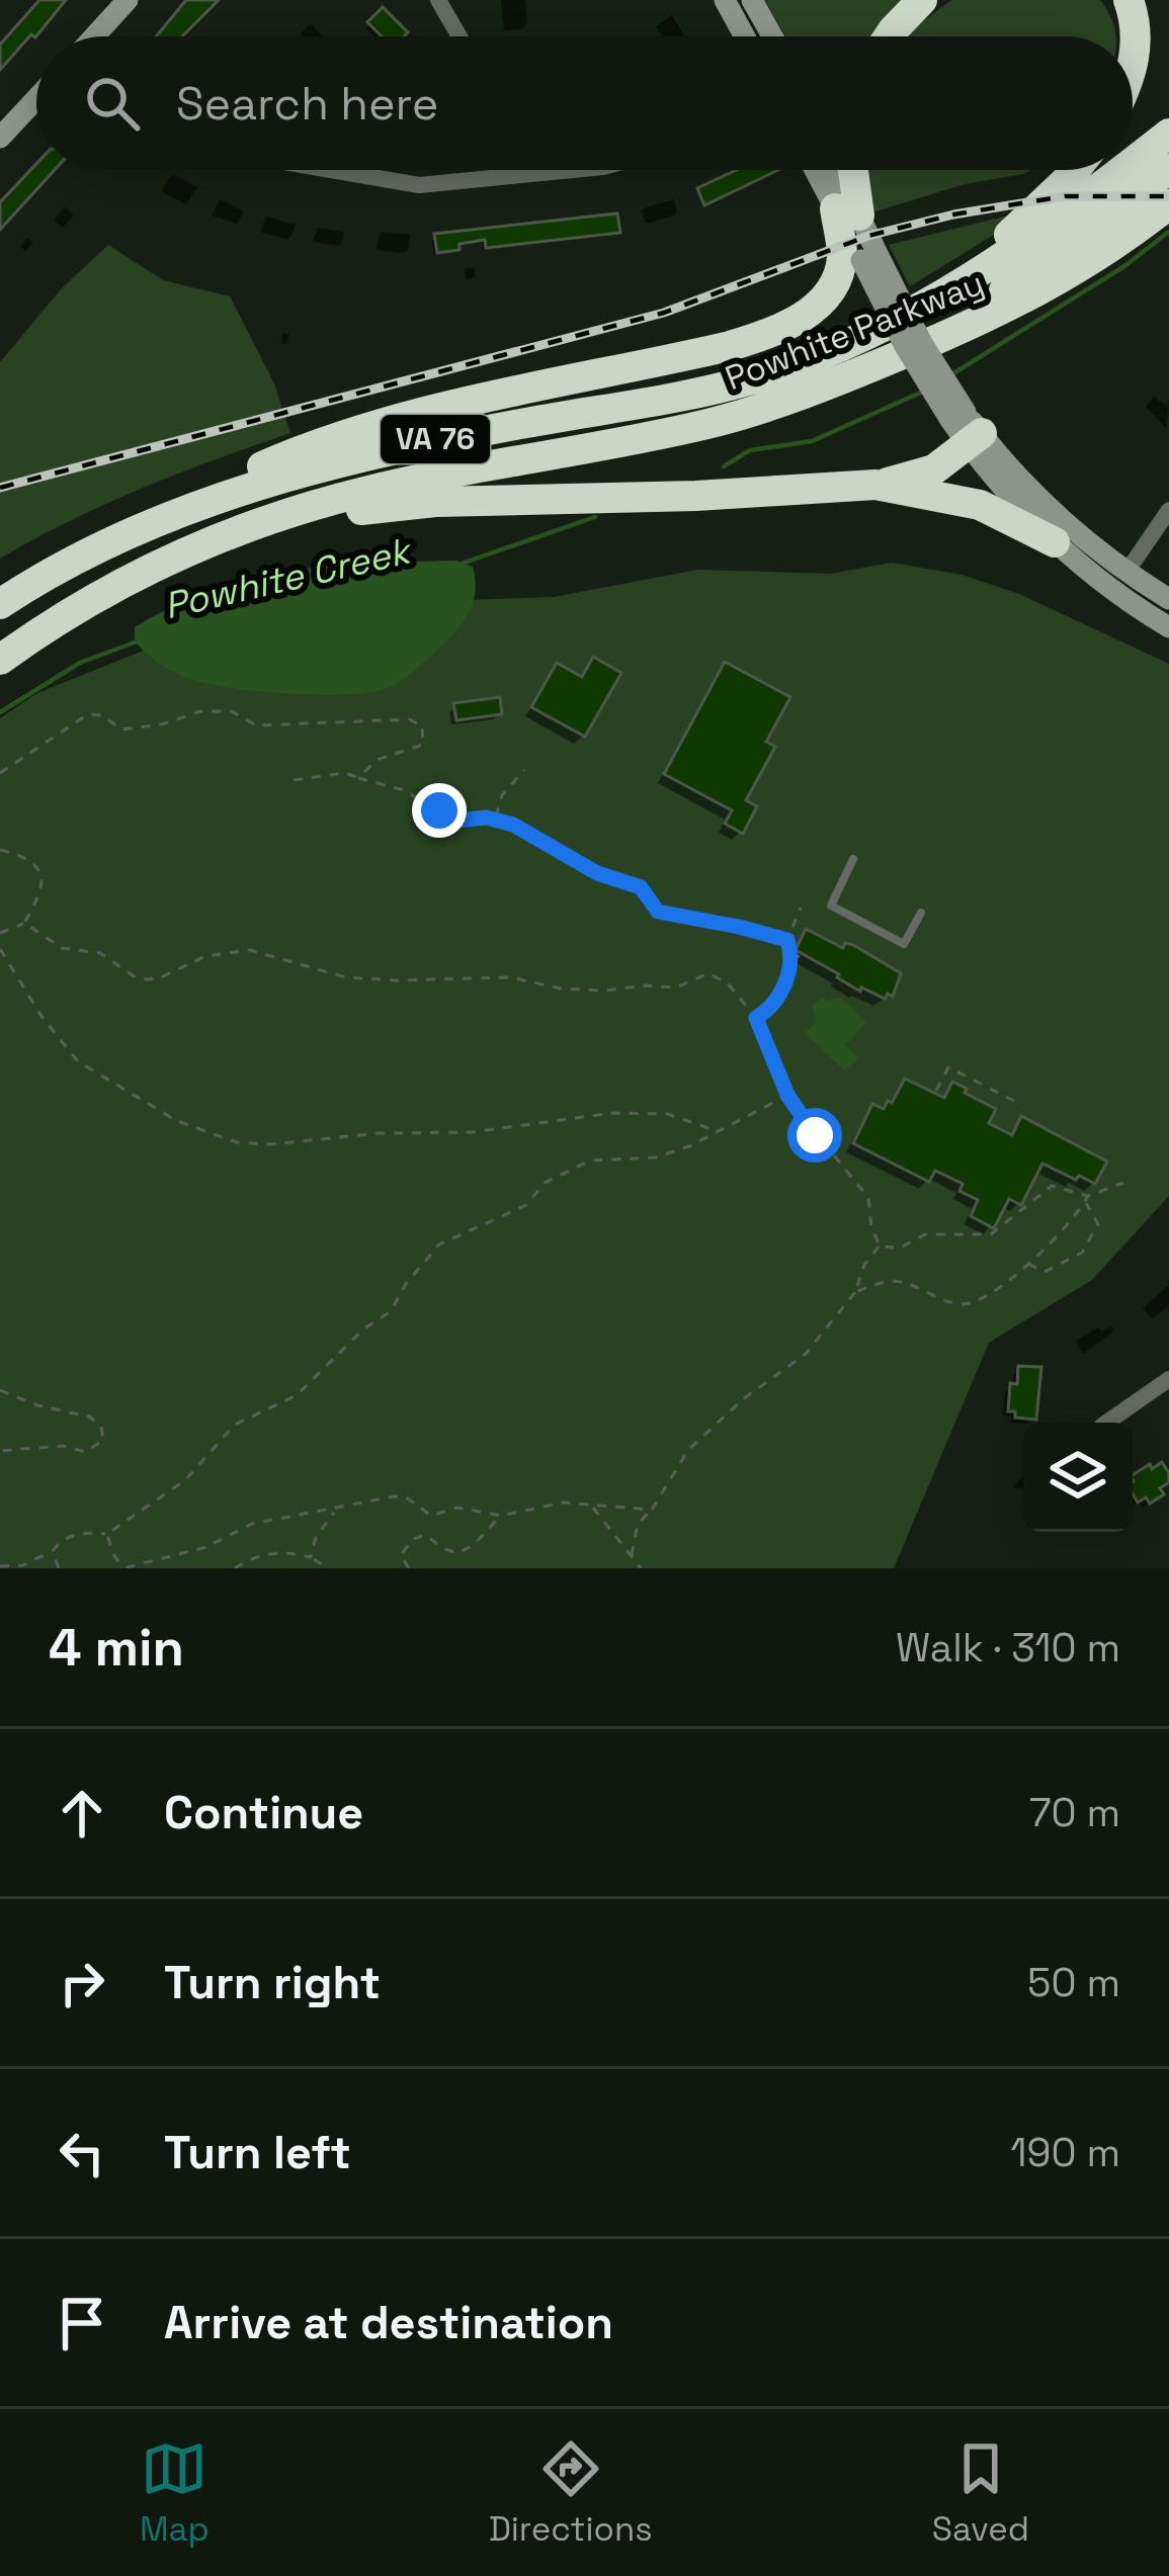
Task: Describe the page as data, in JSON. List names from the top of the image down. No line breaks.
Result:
{"streets":{"highway":["Powhite Parkway","VA 76"]},"crossings":[["Powhite Parkway","VA 76"]],"water":["Powhite Creek"],"page":{"search":"Search here","heading":["4 min","Walk · 310 m"],"list":[["Continue","70 m"],["Turn right","50 m"],["Turn left","190 m"],"Arrive at destination"],"nav":["Map","Directions","Saved"]}}
